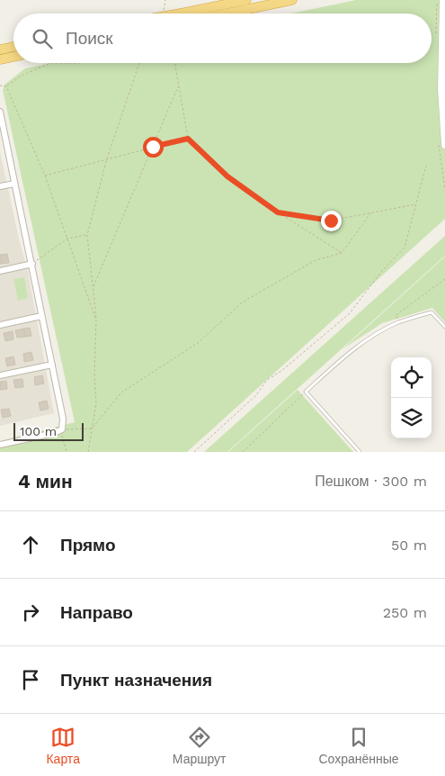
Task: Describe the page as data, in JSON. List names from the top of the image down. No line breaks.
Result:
{"scale_bar":"100 m","page":{"search":"Поиск","scale":"100 m","heading":["4 мин","Пешком · 300 m"],"list":[["Прямо","50 m"],["Направо","250 m"],"Пункт назначения"],"nav":["Карта","Маршрут","Сохранённые"]}}
